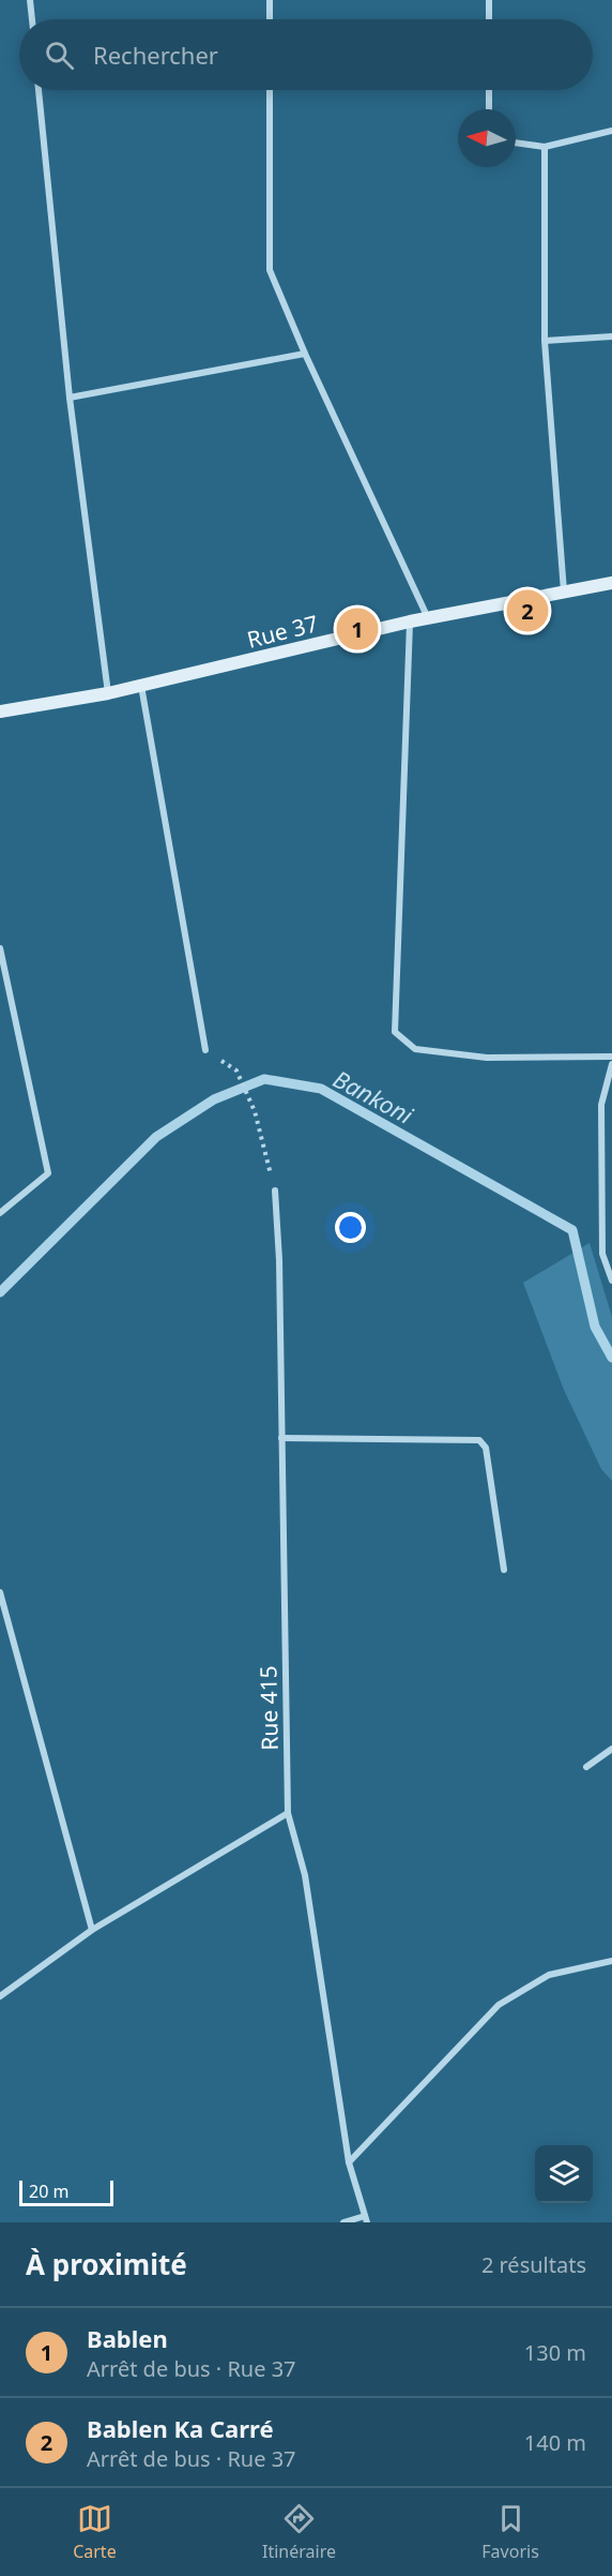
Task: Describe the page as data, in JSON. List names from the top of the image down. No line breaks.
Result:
{"streets":{"main road":["Rue 37"],"street":["Rue 415"]},"water":["Bankoni"],"scale_bar":"20 m","north":"left","page":{"search":"Rechercher","pins":["2","1"],"scale":"20 m","heading":["À proximité","2 résultats"],"list":[{"mark":"1","name":"Bablen","note":"Arrêt de bus · Rue 37","value":"130 m"},{"mark":"2","name":"Bablen Ka Carré","note":"Arrêt de bus · Rue 37","value":"140 m"}],"nav":["Carte","Itinéraire","Favoris"]}}
